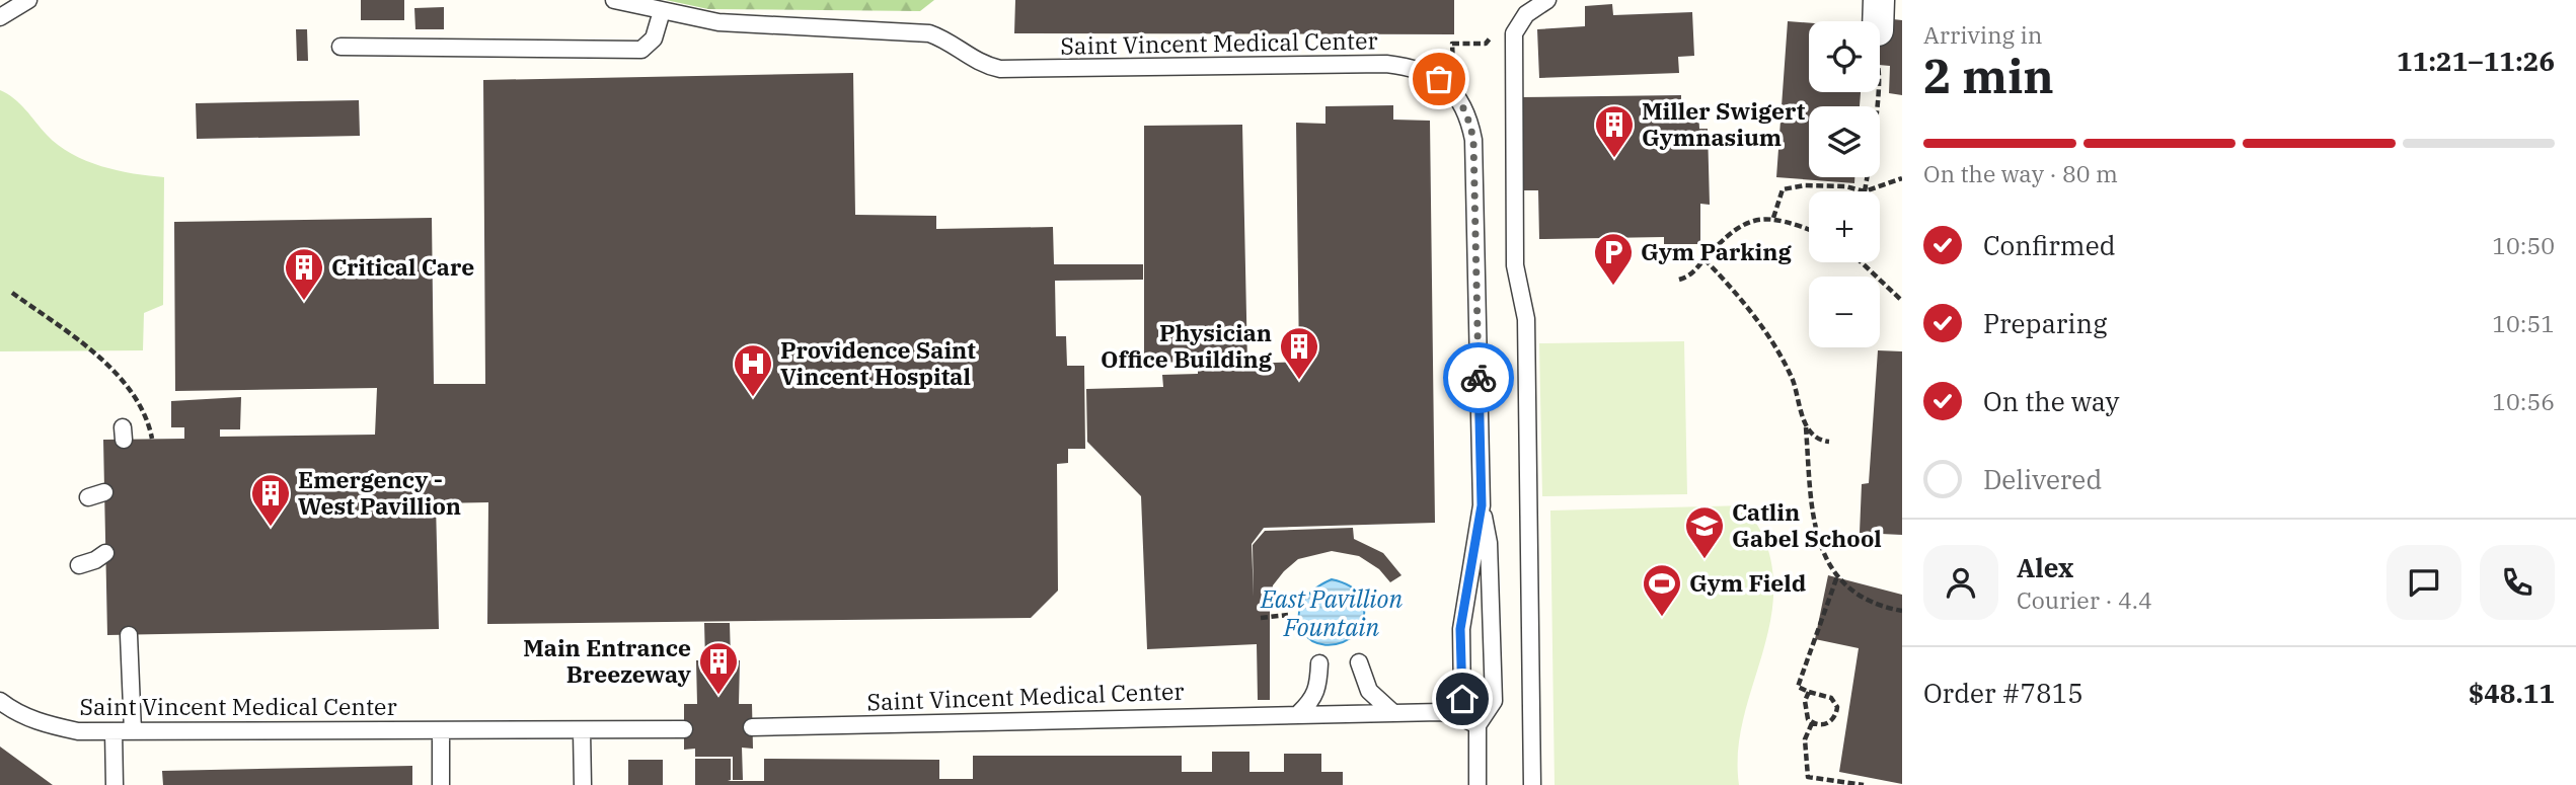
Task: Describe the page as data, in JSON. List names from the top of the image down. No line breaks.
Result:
{"streets":{"lane":["Saint Vincent Medical Center"]},"water":["East Pavillion Fountain"],"places":{"building":["Miller Swigert Gymnasium","Critical Care","Physician Office Building","Emergency - West Pavillion","Main Entrance Breezeway"],"parking":["Gym Parking"],"hospital":["Providence Saint Vincent Hospital"],"school or university":["Catlin Gabel School"],"sports":["Gym Field"]},"page":{"heading":["2 min","Arriving in","11:21–11:26"],"panel":["Alex","Courier · 4.4","Order #7815","$48.11"],"map_buttons":["+","−"],"bar":"On the way · 80 m","list":[["Confirmed","10:50"],["Preparing","10:51"],["On the way","10:56"],"Delivered"]}}
